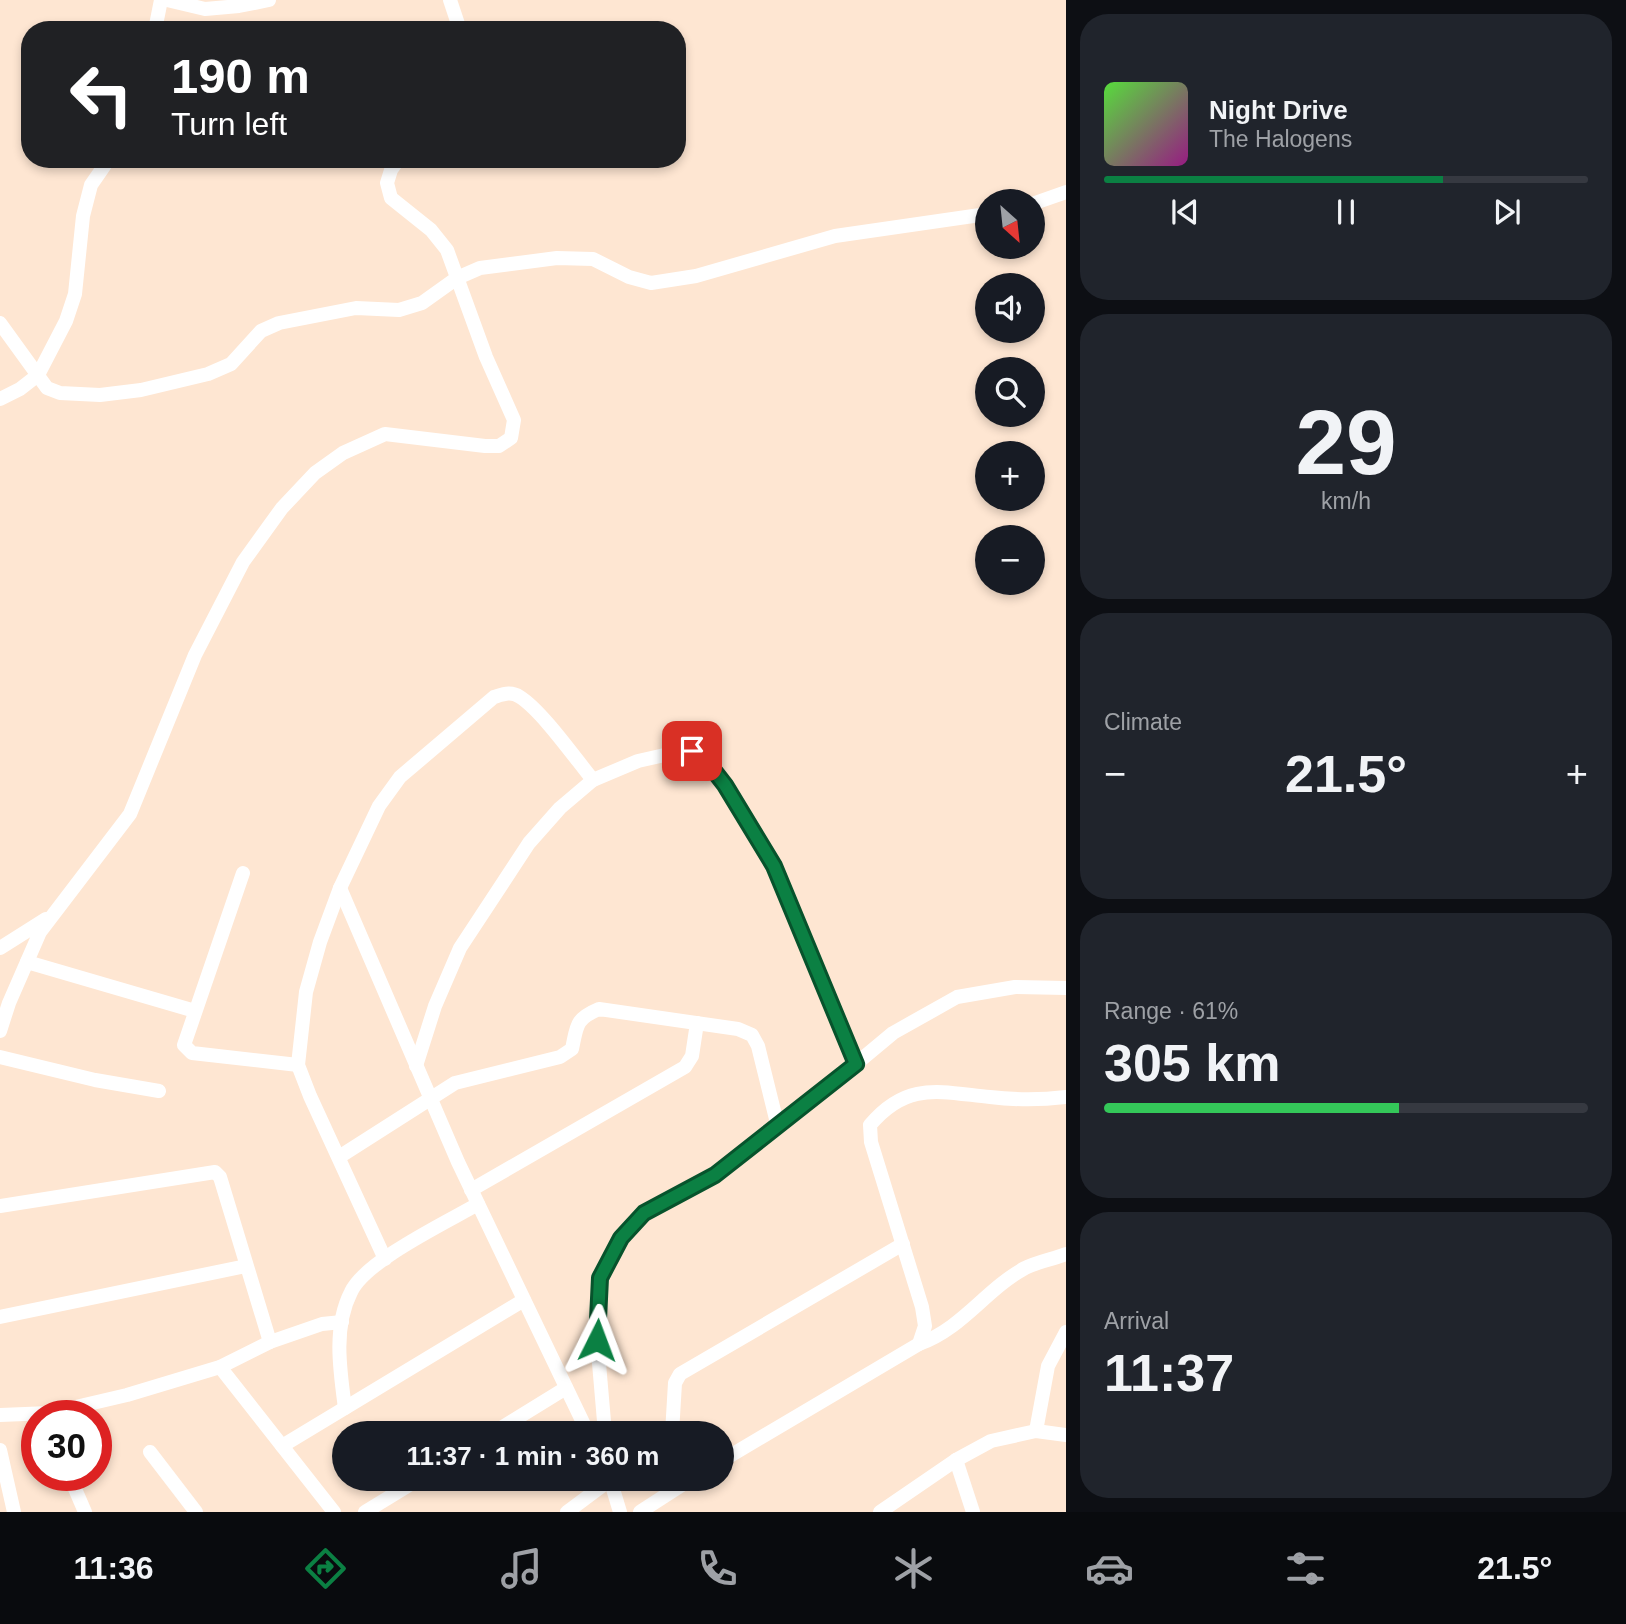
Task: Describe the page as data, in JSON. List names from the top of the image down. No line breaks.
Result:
{"north":"bottom right","page":{"turn":["190 m","Turn left"],"song":["Night Drive","The Halogens"],"map_buttons":["+","−"],"tile":[["29","km/h"],"Climate",["Range · 61%","305 km"],["Arrival","11:37"]],"heat":["−","21.5°","+"],"limit":"30","trip":"11:37 · 1 min · 360 m","tabs":["11:36","21.5°"]}}
